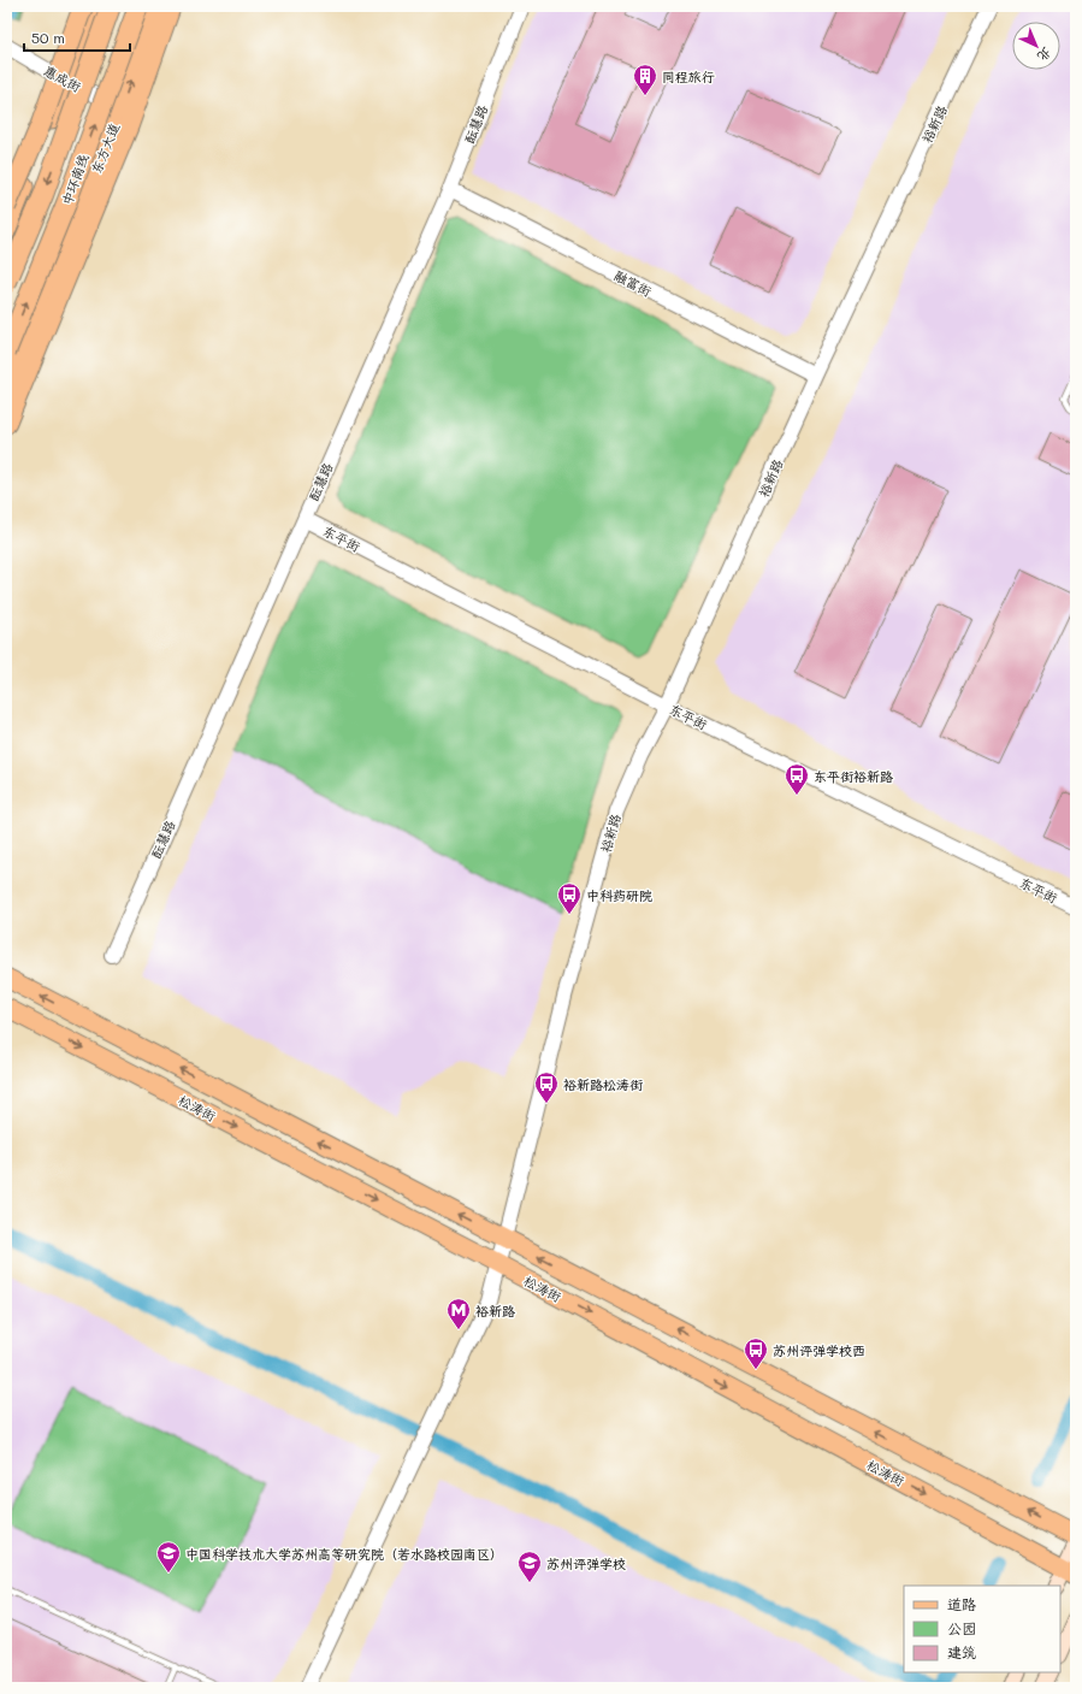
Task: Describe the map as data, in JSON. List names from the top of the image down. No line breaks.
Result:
{"streets":{"highway":["中环南线"],"main road":["东方大道","松涛街"],"street":["惠成街","酝慧路","裕新路","融富街","东平街"]},"crossings":[["惠成街","东方大道"],["酝慧路","融富街"],["酝慧路","东平街"],["裕新路","融富街"],["裕新路","东平街"],["裕新路","松涛街"]],"places":{"building":["同程旅行"],"bus stop":["东平街裕新路","中科药研院","裕新路松涛街","苏州评弹学校西"],"metro station":["裕新路"],"school or university":["中国科学技术大学苏州高等研究院（若水路校园南区）","苏州评弹学校"]},"legend":["道路","公园","建筑"],"scale_bar":"50 m","north":"bottom right"}
